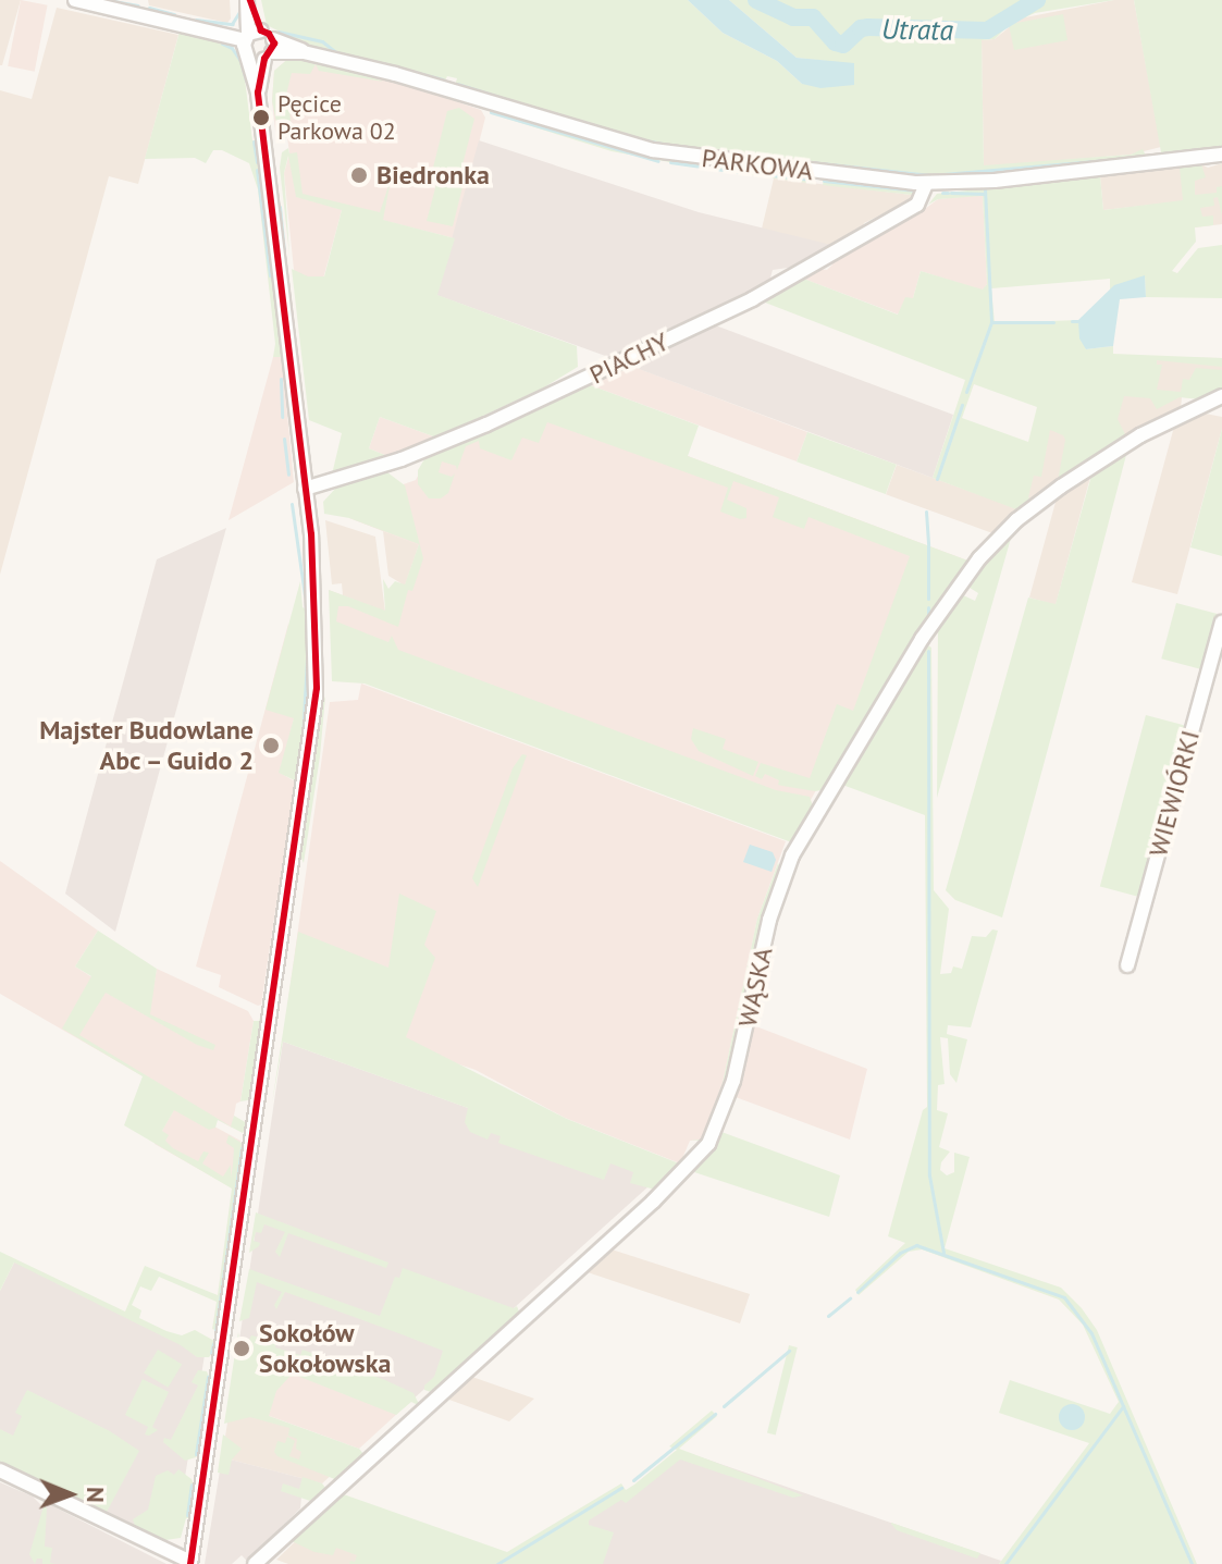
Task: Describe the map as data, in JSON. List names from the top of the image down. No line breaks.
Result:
{"streets":{"street":["PARKOWA","PIACHY","WIEWIÓRKI","WĄSKA"]},"crossings":[["PARKOWA","PIACHY"]],"water":["Utrata"],"places":["Pęcice Parkowa 02","Biedronka","Majster Budowlane Abc – Guido 2","Sokołów Sokołowska"],"north":"right"}
